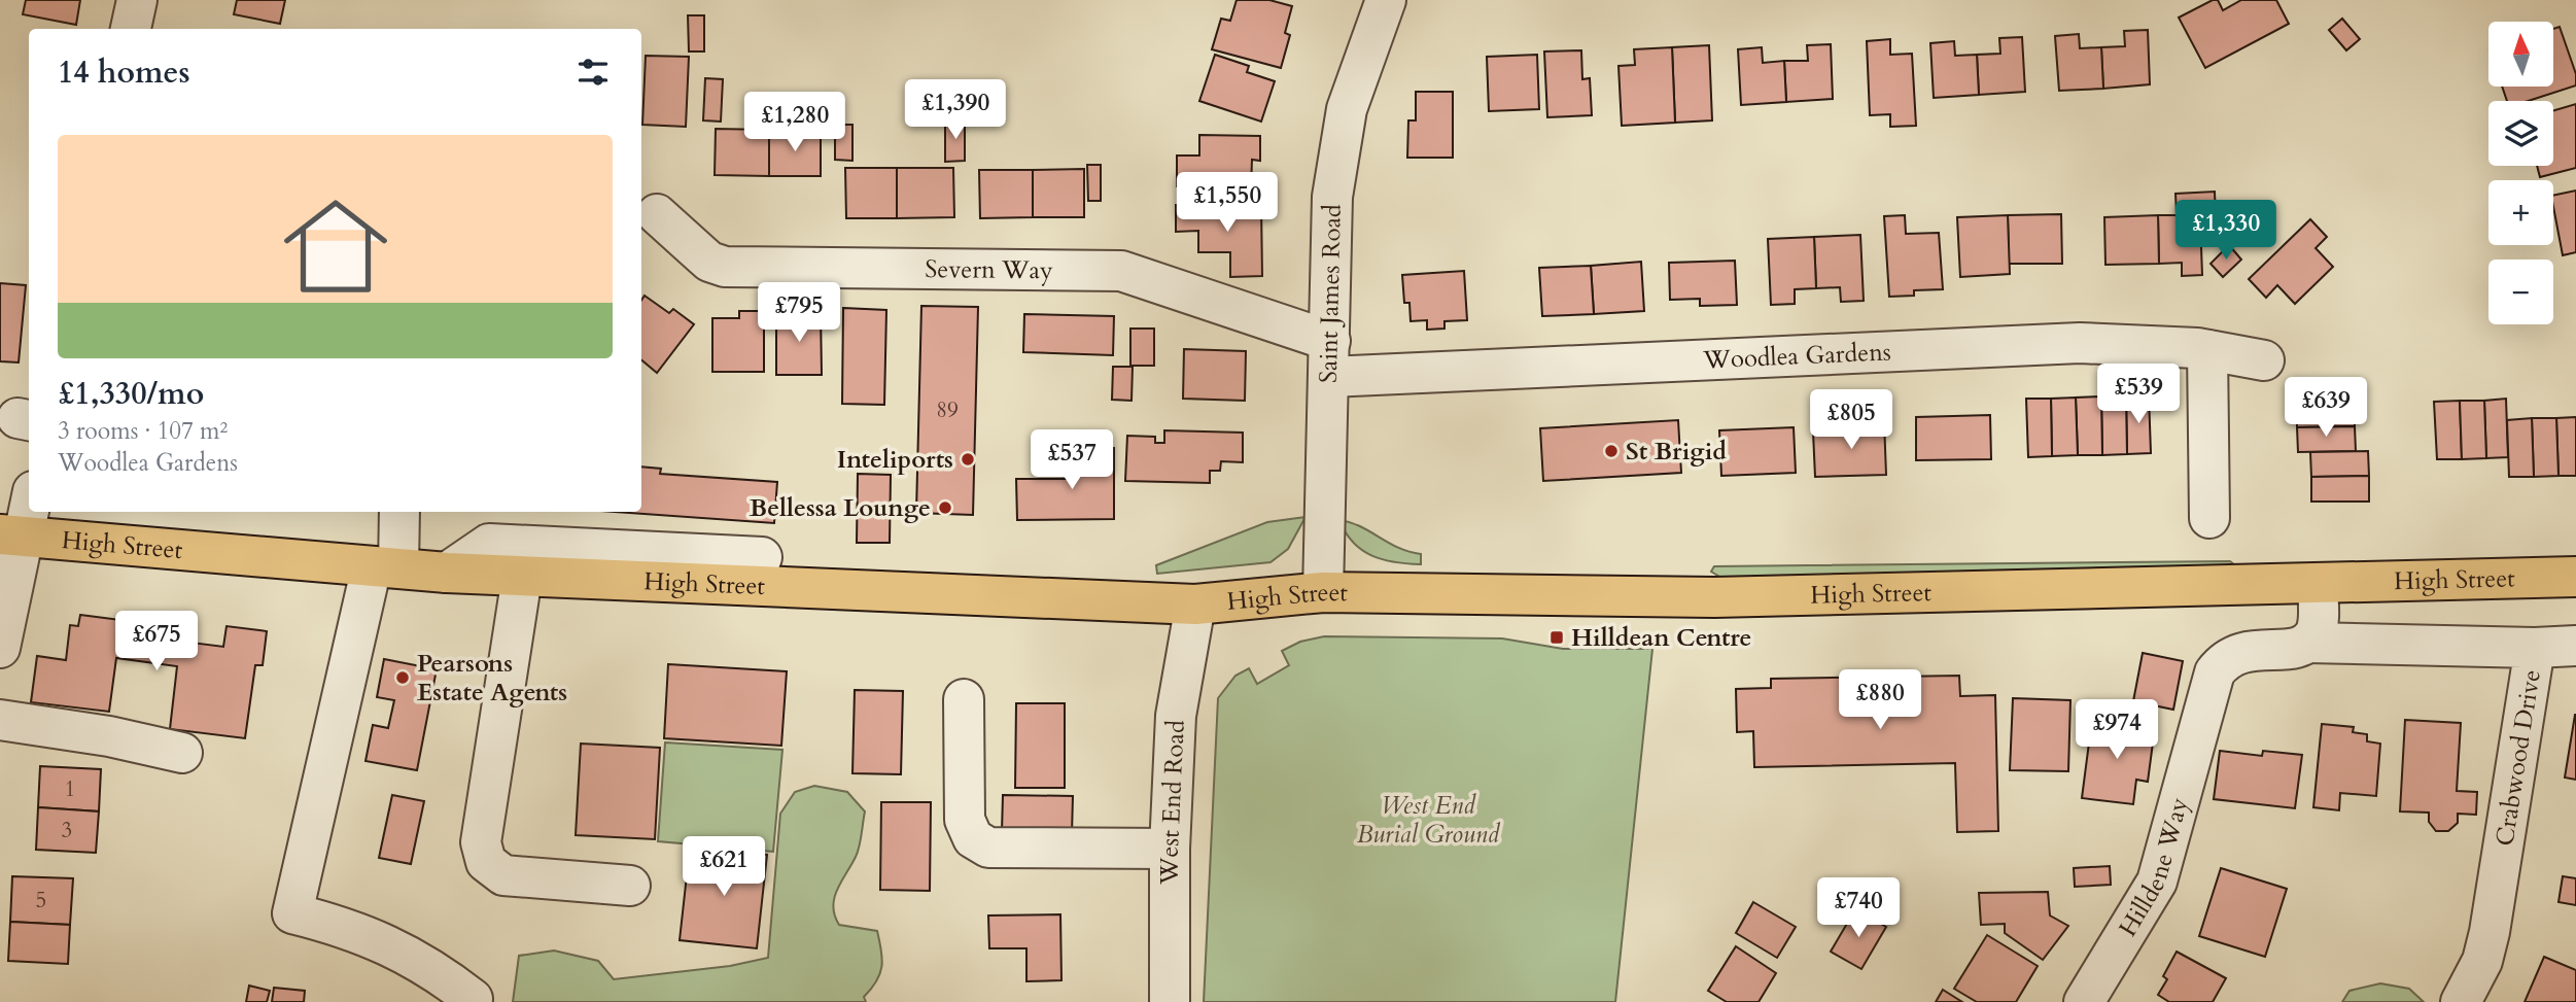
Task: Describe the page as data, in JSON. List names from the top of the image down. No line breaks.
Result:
{"streets":{"main road":["High Street"],"street":["Severn Way","Saint James Road","Woodlea Gardens","Crabwood Drive","West End Road","Hilldene Way"]},"crossings":[["Severn Way","Saint James Road"],["Severn Way","Woodlea Gardens"],["Saint James Road","Woodlea Gardens"],["Saint James Road","High Street"],["High Street","West End Road"],["Crabwood Drive","Hilldene Way"]],"parks":["West End Burial Ground"],"places":{"other":["St Brigid","Inteliports","Bellessa Lounge","Pearsons Estate Agents"],"transit":["Hilldean Centre"]},"house_numbers":["89","1","3","5"],"north":"top","page":{"map_buttons":["+","−"],"heading":"14 homes","price":["£1,390","£1,280","£1,550","£1,330","£795","£539","£639","£805","£537","£675","£880","£974","£621","£740"],"list":[{"name":"£1,330/mo","note":"3 rooms · 107 m² · Woodlea Gardens"}]}}
